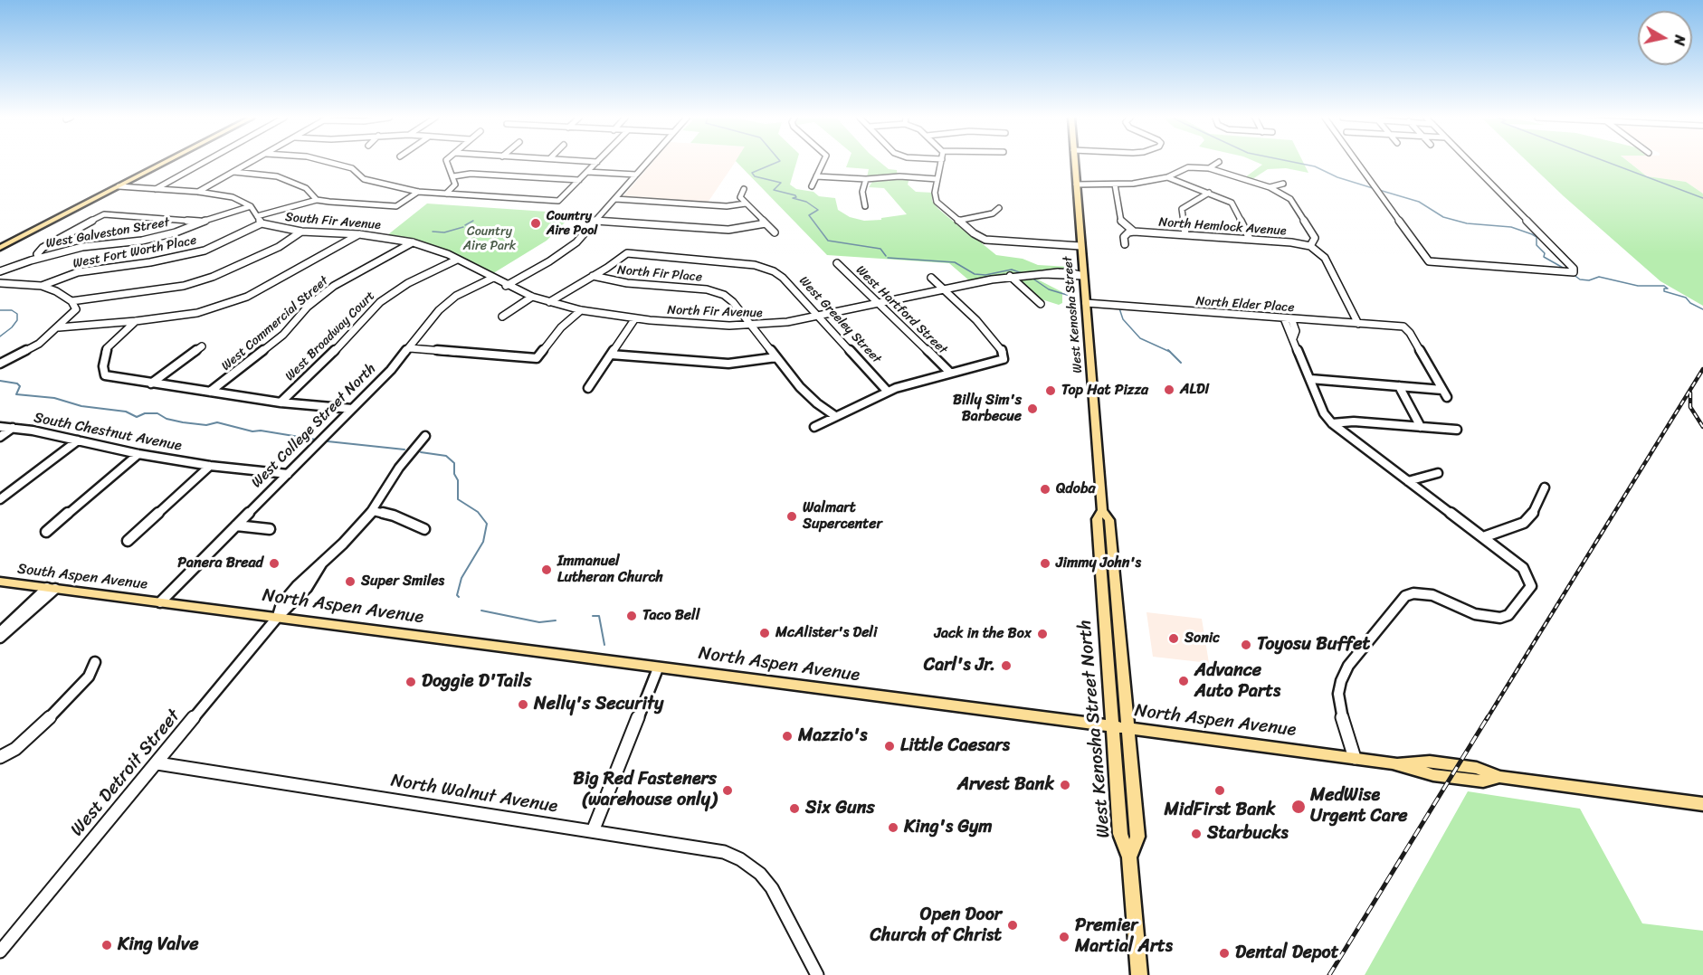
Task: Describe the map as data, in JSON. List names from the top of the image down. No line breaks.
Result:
{"streets":{"main road":["West Kenosha Street","South Aspen Avenue","North Aspen Avenue","West Kenosha Street North"],"street":["South Fir Avenue","North Hemlock Avenue","West Galveston Street","West Fort Worth Place","North Fir Place","North Elder Place","West Hartford Street","North Fir Avenue","West Greeley Street","West Commercial Street","West Broadway Court","West College Street North","South Chestnut Avenue","West Detroit Street","North Walnut Avenue"]},"crossings":[["South Fir Avenue","West Fort Worth Place"],["South Fir Avenue","North Fir Avenue"],["South Fir Avenue","West Commercial Street"],["South Fir Avenue","West Broadway Court"],["North Fir Place","North Fir Avenue"],["North Fir Place","West Greeley Street"],["North Elder Place","West Kenosha Street"],["West Hartford Street","North Fir Avenue"],["North Fir Avenue","West Kenosha Street"],["North Fir Avenue","West Greeley Street"],["North Fir Avenue","West Broadway Court"],["North Fir Avenue","West College Street North"],["West Kenosha Street","West Kenosha Street North"],["West College Street North","South Chestnut Avenue"],["West College Street North","South Aspen Avenue"],["West College Street North","North Aspen Avenue"],["South Aspen Avenue","North Aspen Avenue"],["North Aspen Avenue","West Kenosha Street North"],["North Aspen Avenue","West Detroit Street"],["West Detroit Street","North Walnut Avenue"]],"parks":["Country Aire Park"],"places":["Country Aire Pool","ALDI","Top Hat Pizza","Billy Sim's Barbecue","Qdoba","Walmart Supercenter","Panera Bread","Jimmy John's","Immanuel Lutheran Church","Super Smiles","Taco Bell","McAlister's Deli","Jack in the Box","Sonic","Toyosu Buffet","Carl's Jr.","Advance Auto Parts","Doggie D'Tails","Nelly's Security","Mazzio's","Little Caesars","Arvest Bank","Big Red Fasteners (warehouse only)","MidFirst Bank","MedWise Urgent Care","Six Guns","King's Gym","Starbucks","Open Door Church of Christ","Premier Martial Arts","King Valve","Dental Depot"],"north":"right"}
